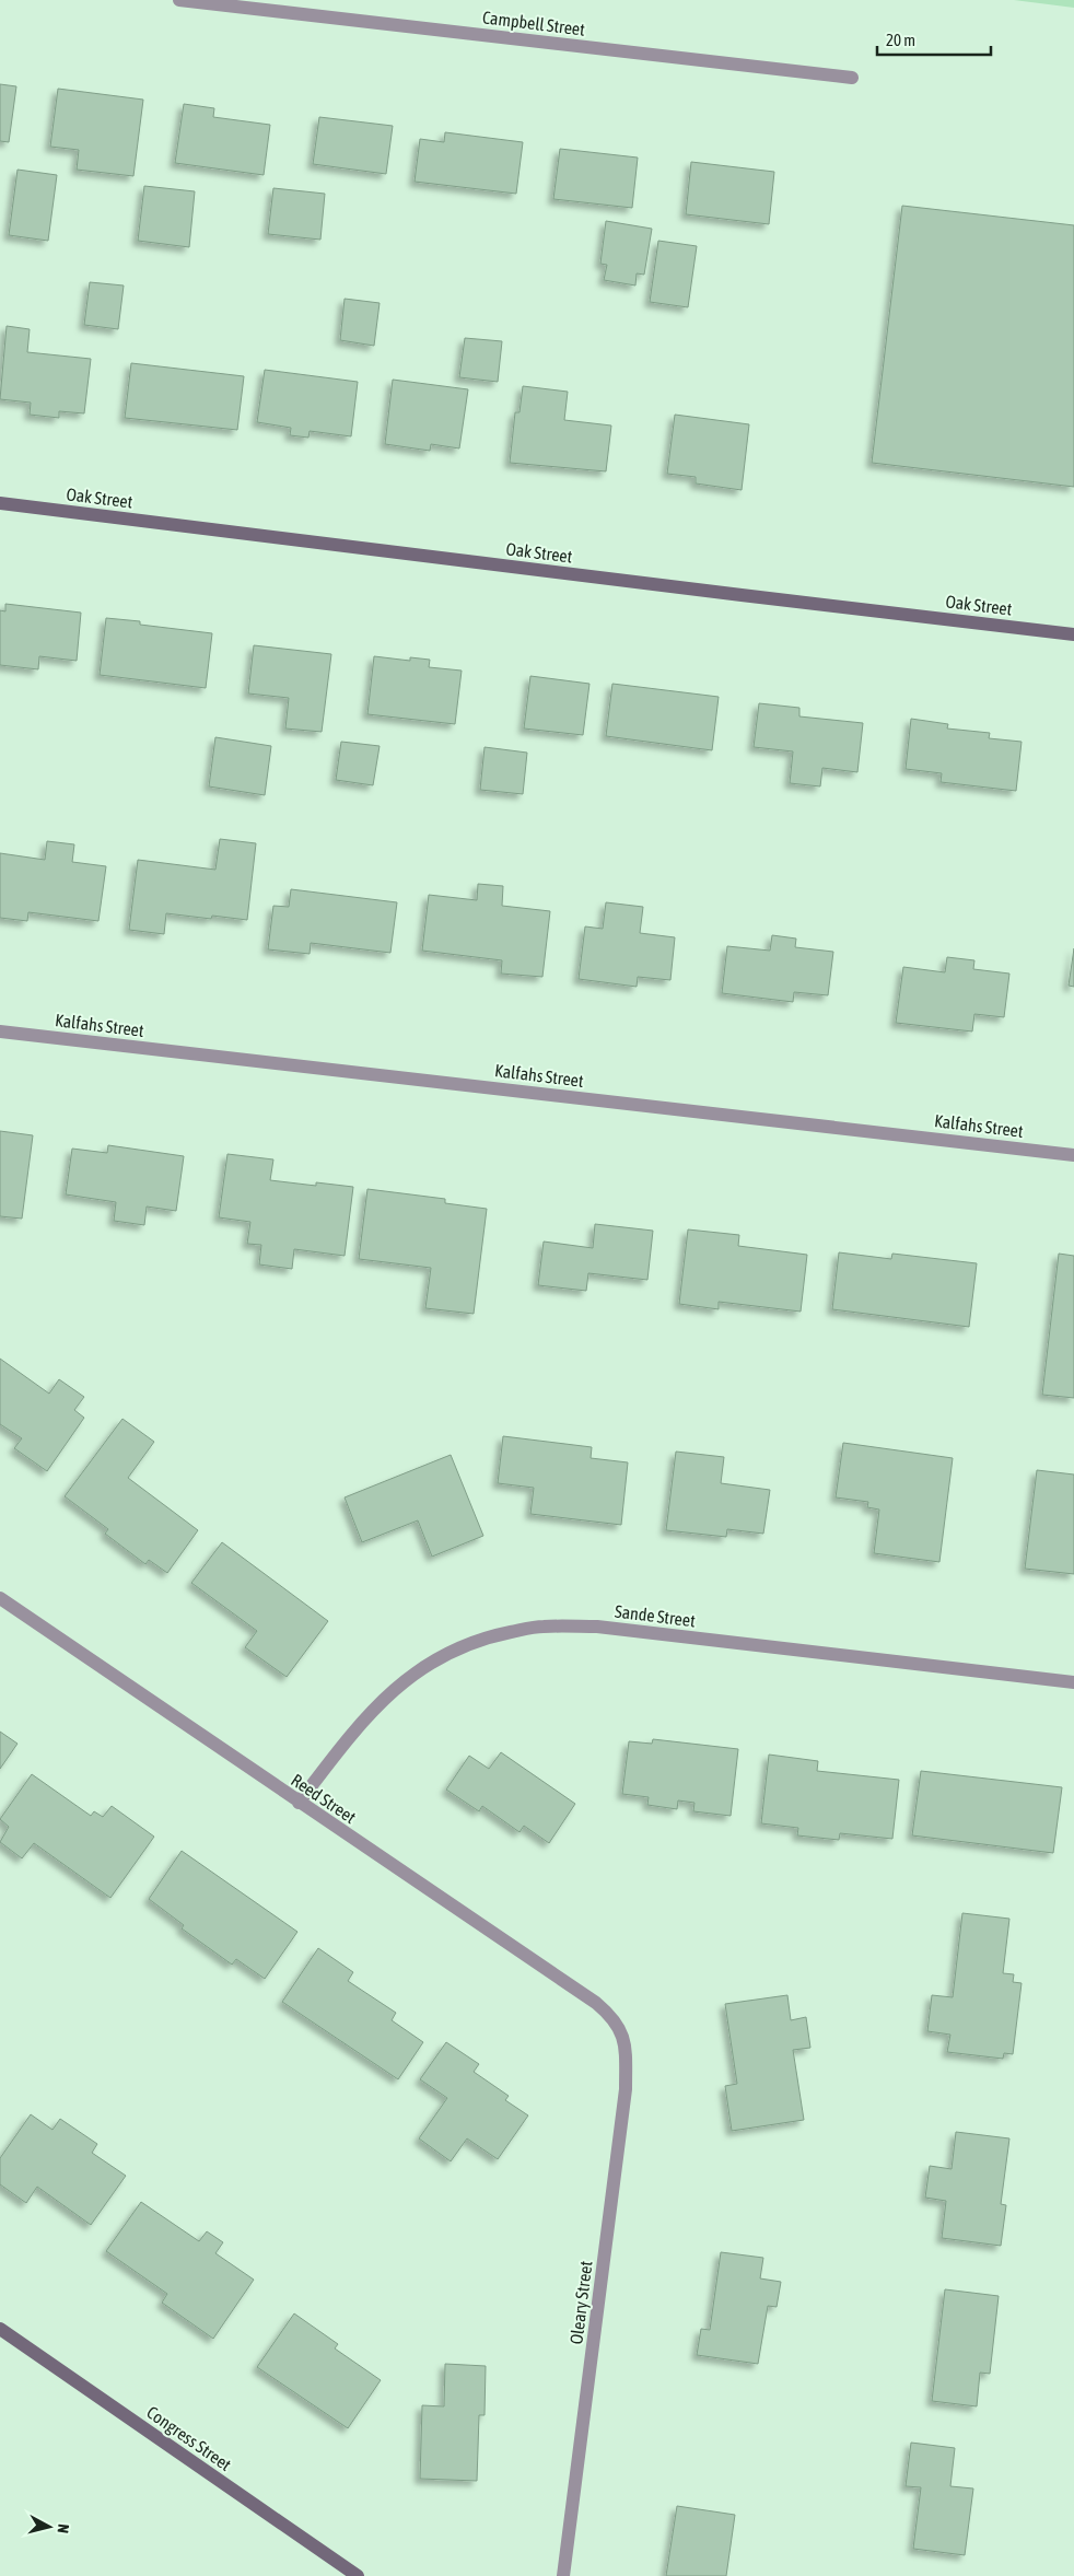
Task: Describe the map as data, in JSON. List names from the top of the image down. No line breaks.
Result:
{"streets":{"street":["Campbell Street","Oak Street","Kalfahs Street","Sande Street","Reed Street","Oleary Street","Congress Street"]},"crossings":[["Sande Street","Reed Street"],["Reed Street","Oleary Street"]],"scale_bar":"20 m","north":"right"}
